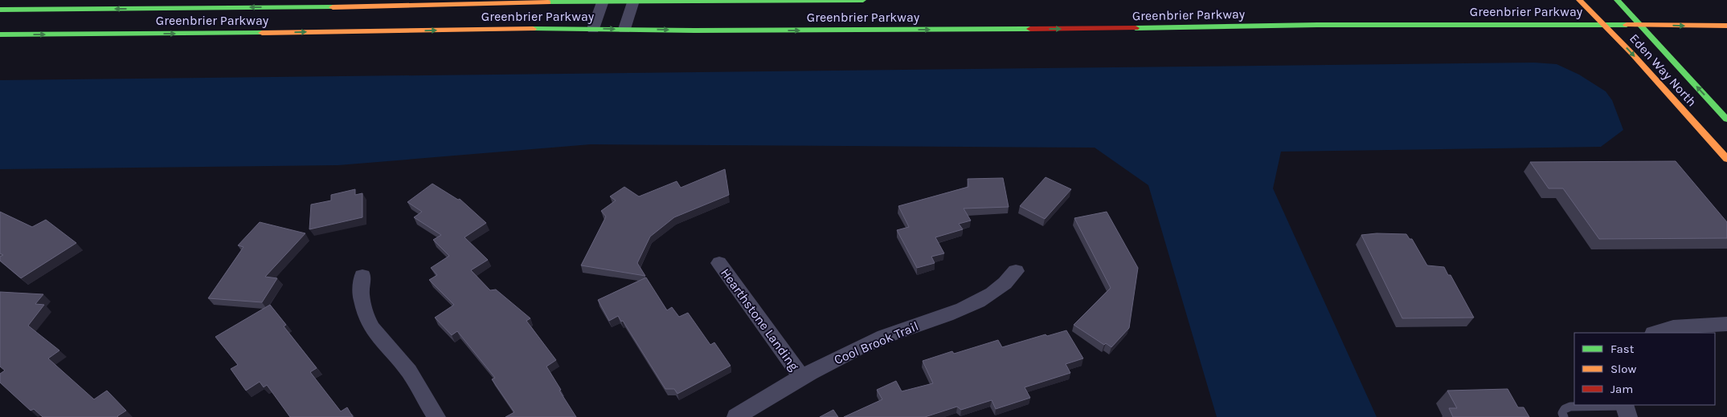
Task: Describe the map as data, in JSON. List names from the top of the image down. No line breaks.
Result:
{"streets":{"main road":["Greenbrier Parkway","Eden Way North"],"street":["Hearthstone Landing","Cool Brook Trail"]},"crossings":[["Greenbrier Parkway","Eden Way North"],["Hearthstone Landing","Cool Brook Trail"]],"legend":["Fast","Slow","Jam"]}
